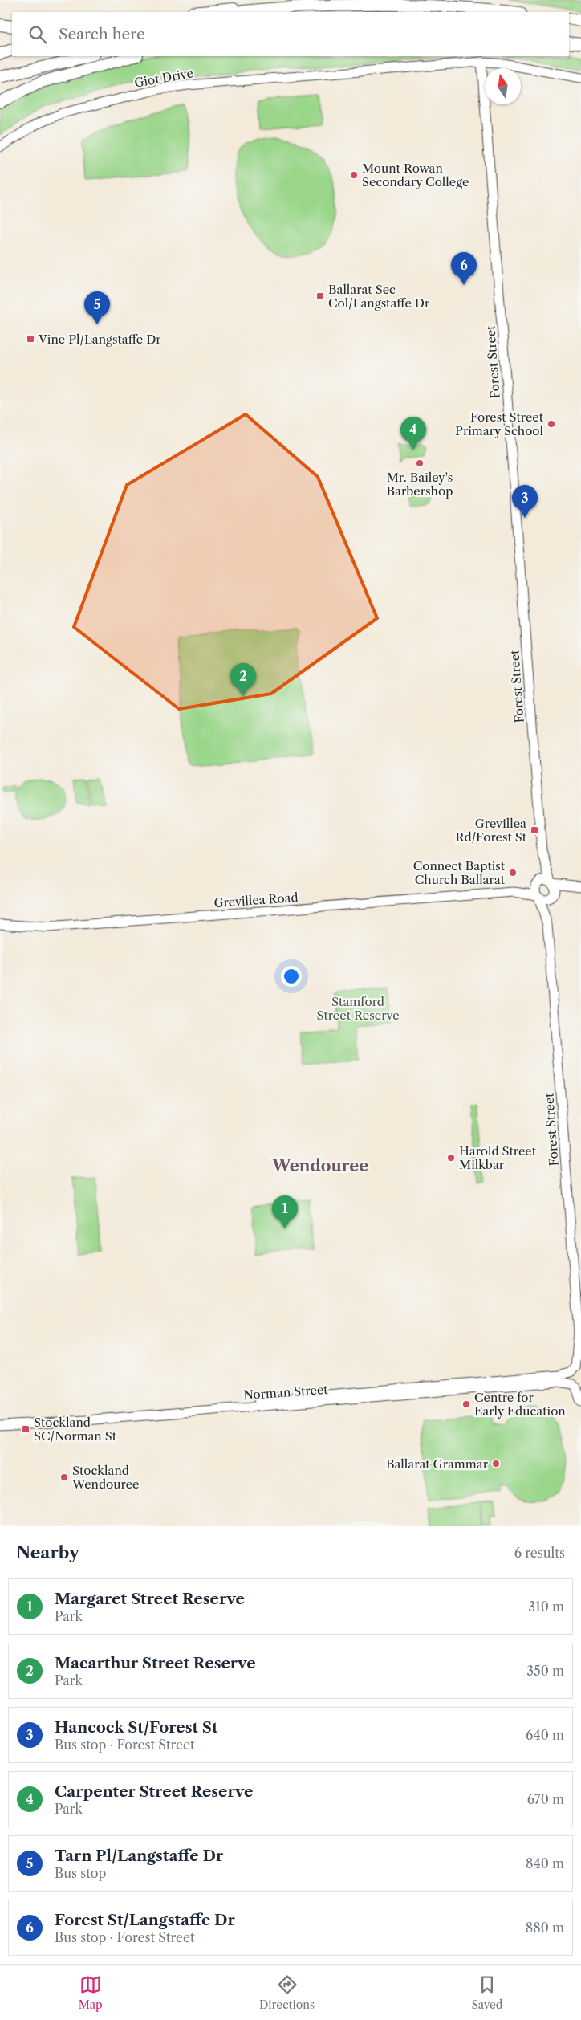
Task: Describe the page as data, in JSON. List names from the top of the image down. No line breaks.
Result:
{"streets":{"street":["Giot Drive","Forest Street","Grevillea Road","Norman Street"]},"crossings":[["Giot Drive","Forest Street"],["Forest Street","Grevillea Road"],["Forest Street","Norman Street"]],"districts":["Wendouree"],"parks":["Stamford Street Reserve"],"places":{"other":["Mount Rowan Secondary College","Forest Street Primary School","Mr. Bailey's Barbershop","Connect Baptist Church Ballarat","Harold Street Milkbar","Centre for Early Education","Ballarat Grammar","Stockland Wendouree"],"transit":["Ballarat Sec Col/Langstaffe Dr","Vine Pl/Langstaffe Dr","Grevillea Rd/Forest St","Stockland SC/Norman St"]},"north":"top","page":{"search":"Search here","pins":["6","5","4","3","2","1"],"heading":["Nearby","6 results"],"list":[{"mark":"1","name":"Margaret Street Reserve","note":"Park","value":"310 m"},{"mark":"2","name":"Macarthur Street Reserve","note":"Park","value":"350 m"},{"mark":"3","name":"Hancock St/Forest St","note":"Bus stop · Forest Street","value":"640 m"},{"mark":"4","name":"Carpenter Street Reserve","note":"Park","value":"670 m"},{"mark":"5","name":"Tarn Pl/Langstaffe Dr","note":"Bus stop","value":"840 m"},{"mark":"6","name":"Forest St/Langstaffe Dr","note":"Bus stop · Forest Street","value":"880 m"}],"nav":["Map","Directions","Saved"]}}
